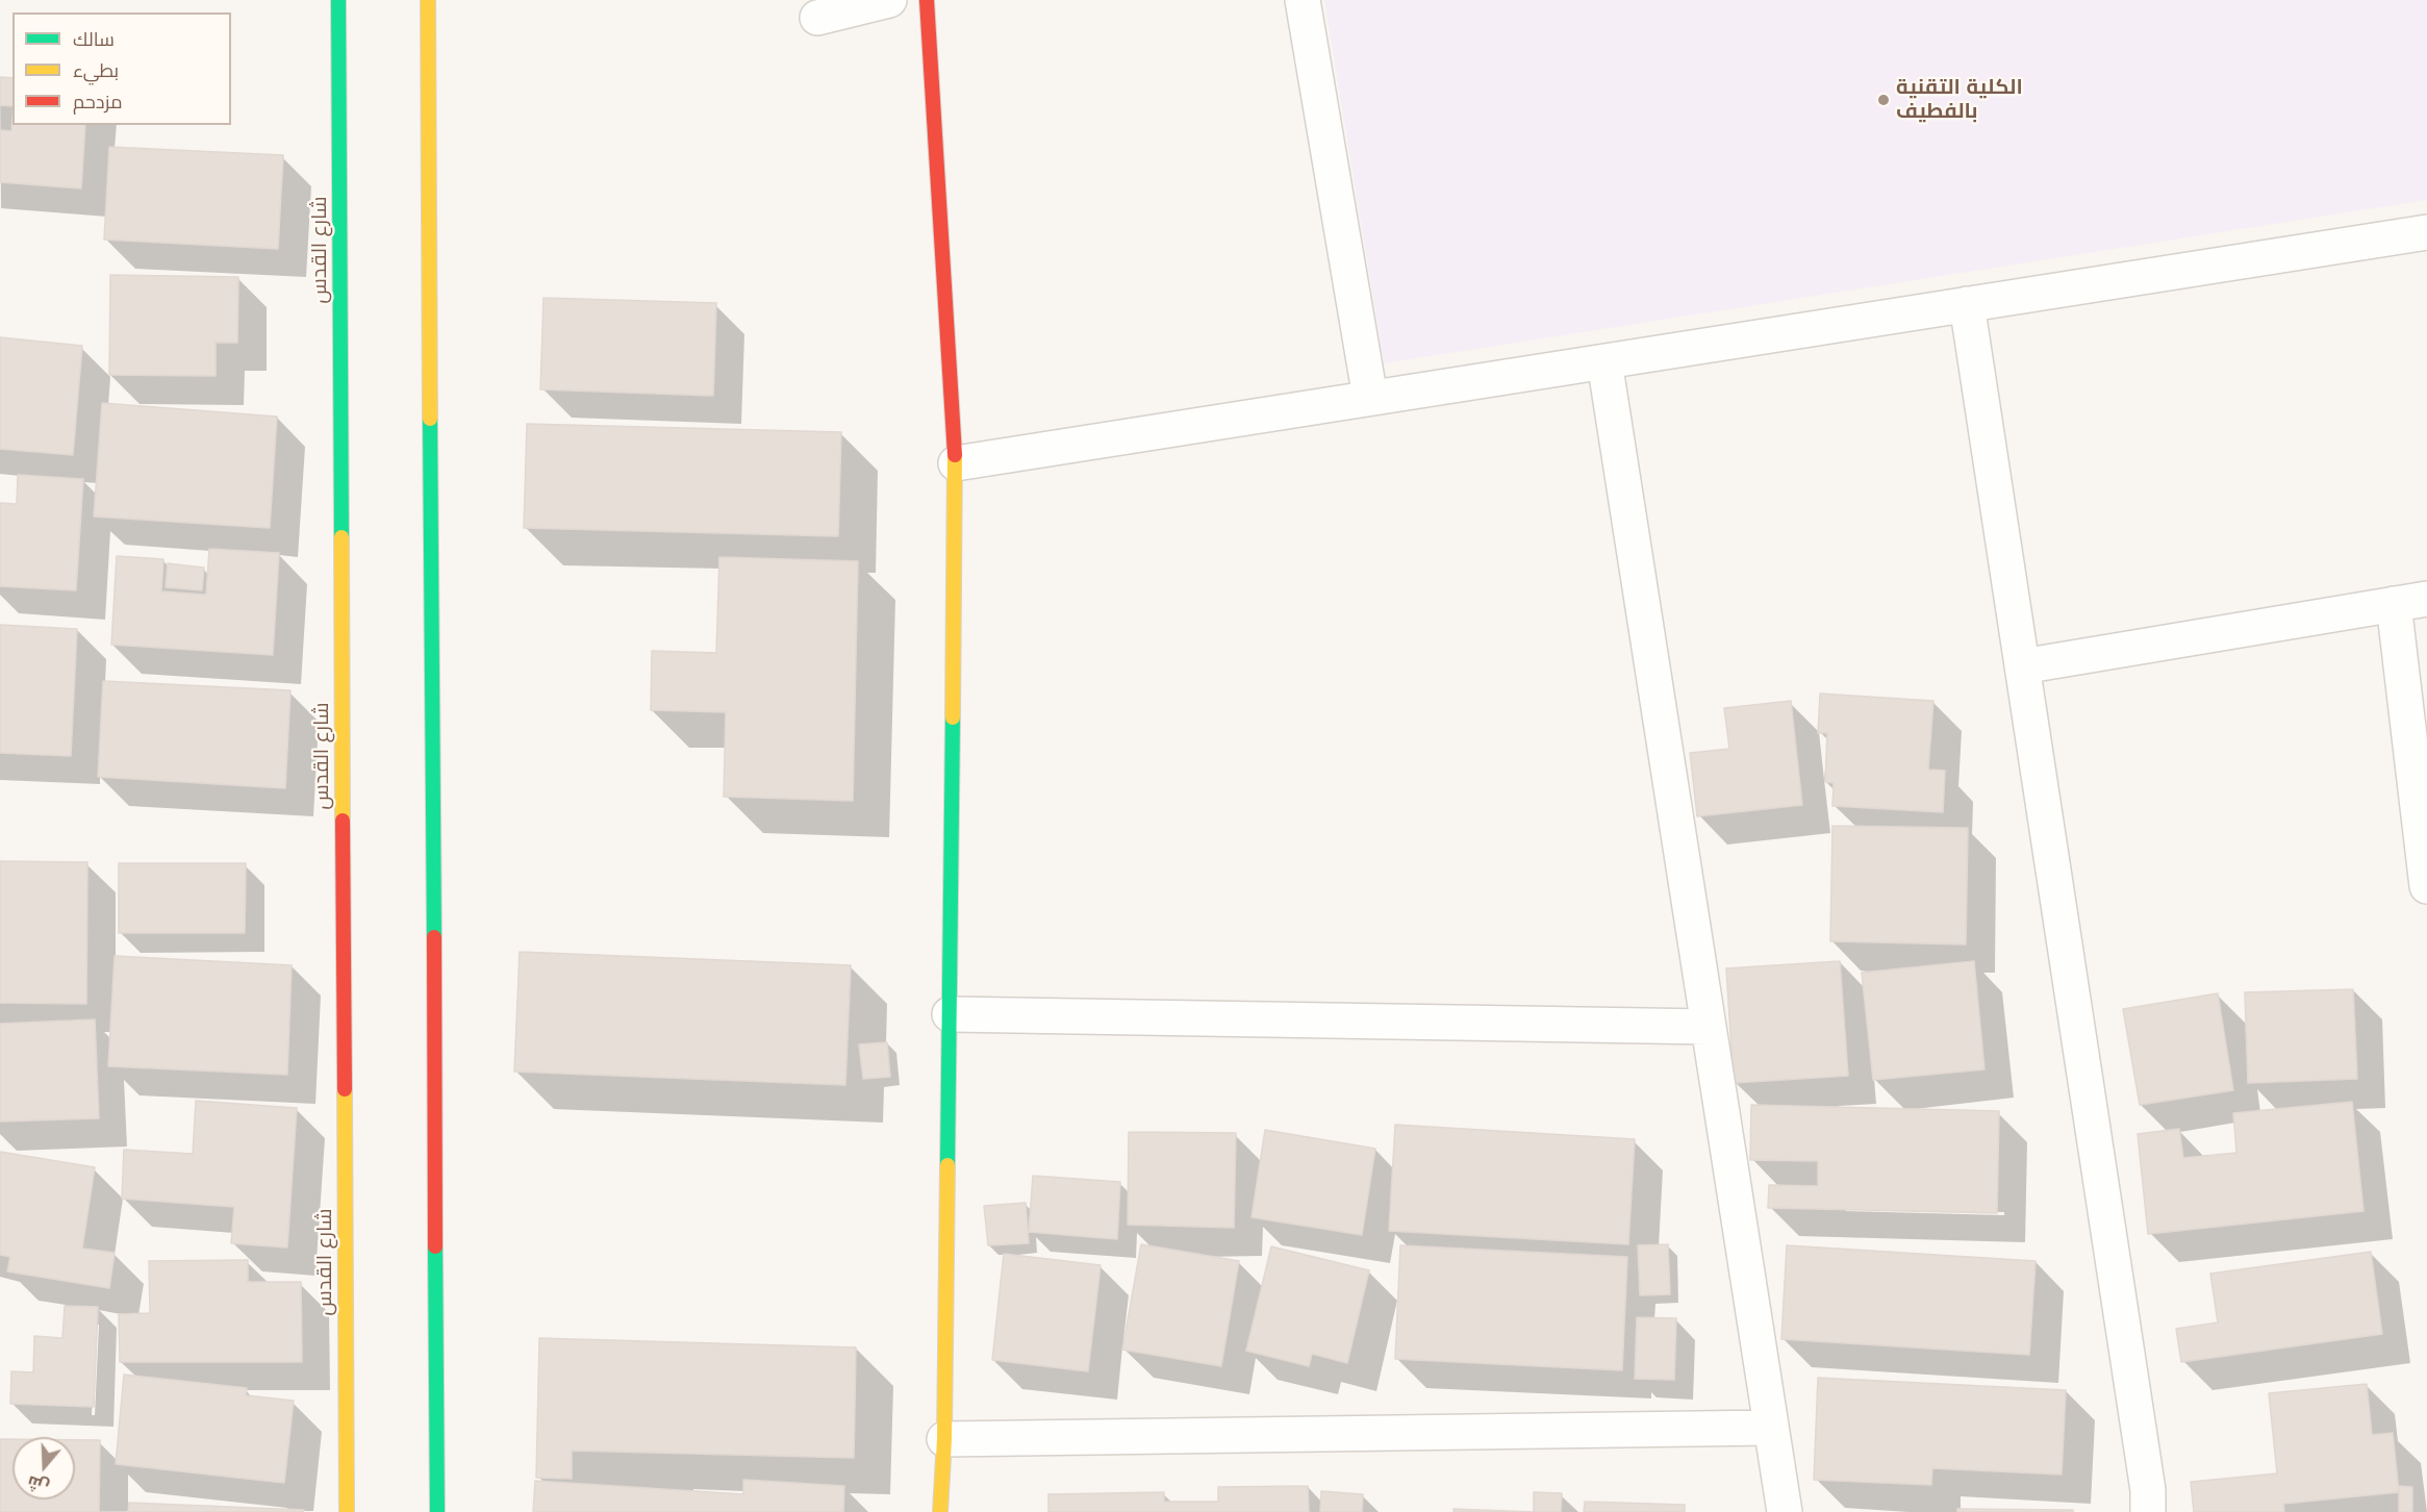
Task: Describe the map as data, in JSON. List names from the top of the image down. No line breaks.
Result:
{"streets":{"main road":["شارع القدس"]},"places":["الكلية التقنية بالفطيف"],"legend":["سالك","بطيء","مزدحم"],"north":"bottom"}
